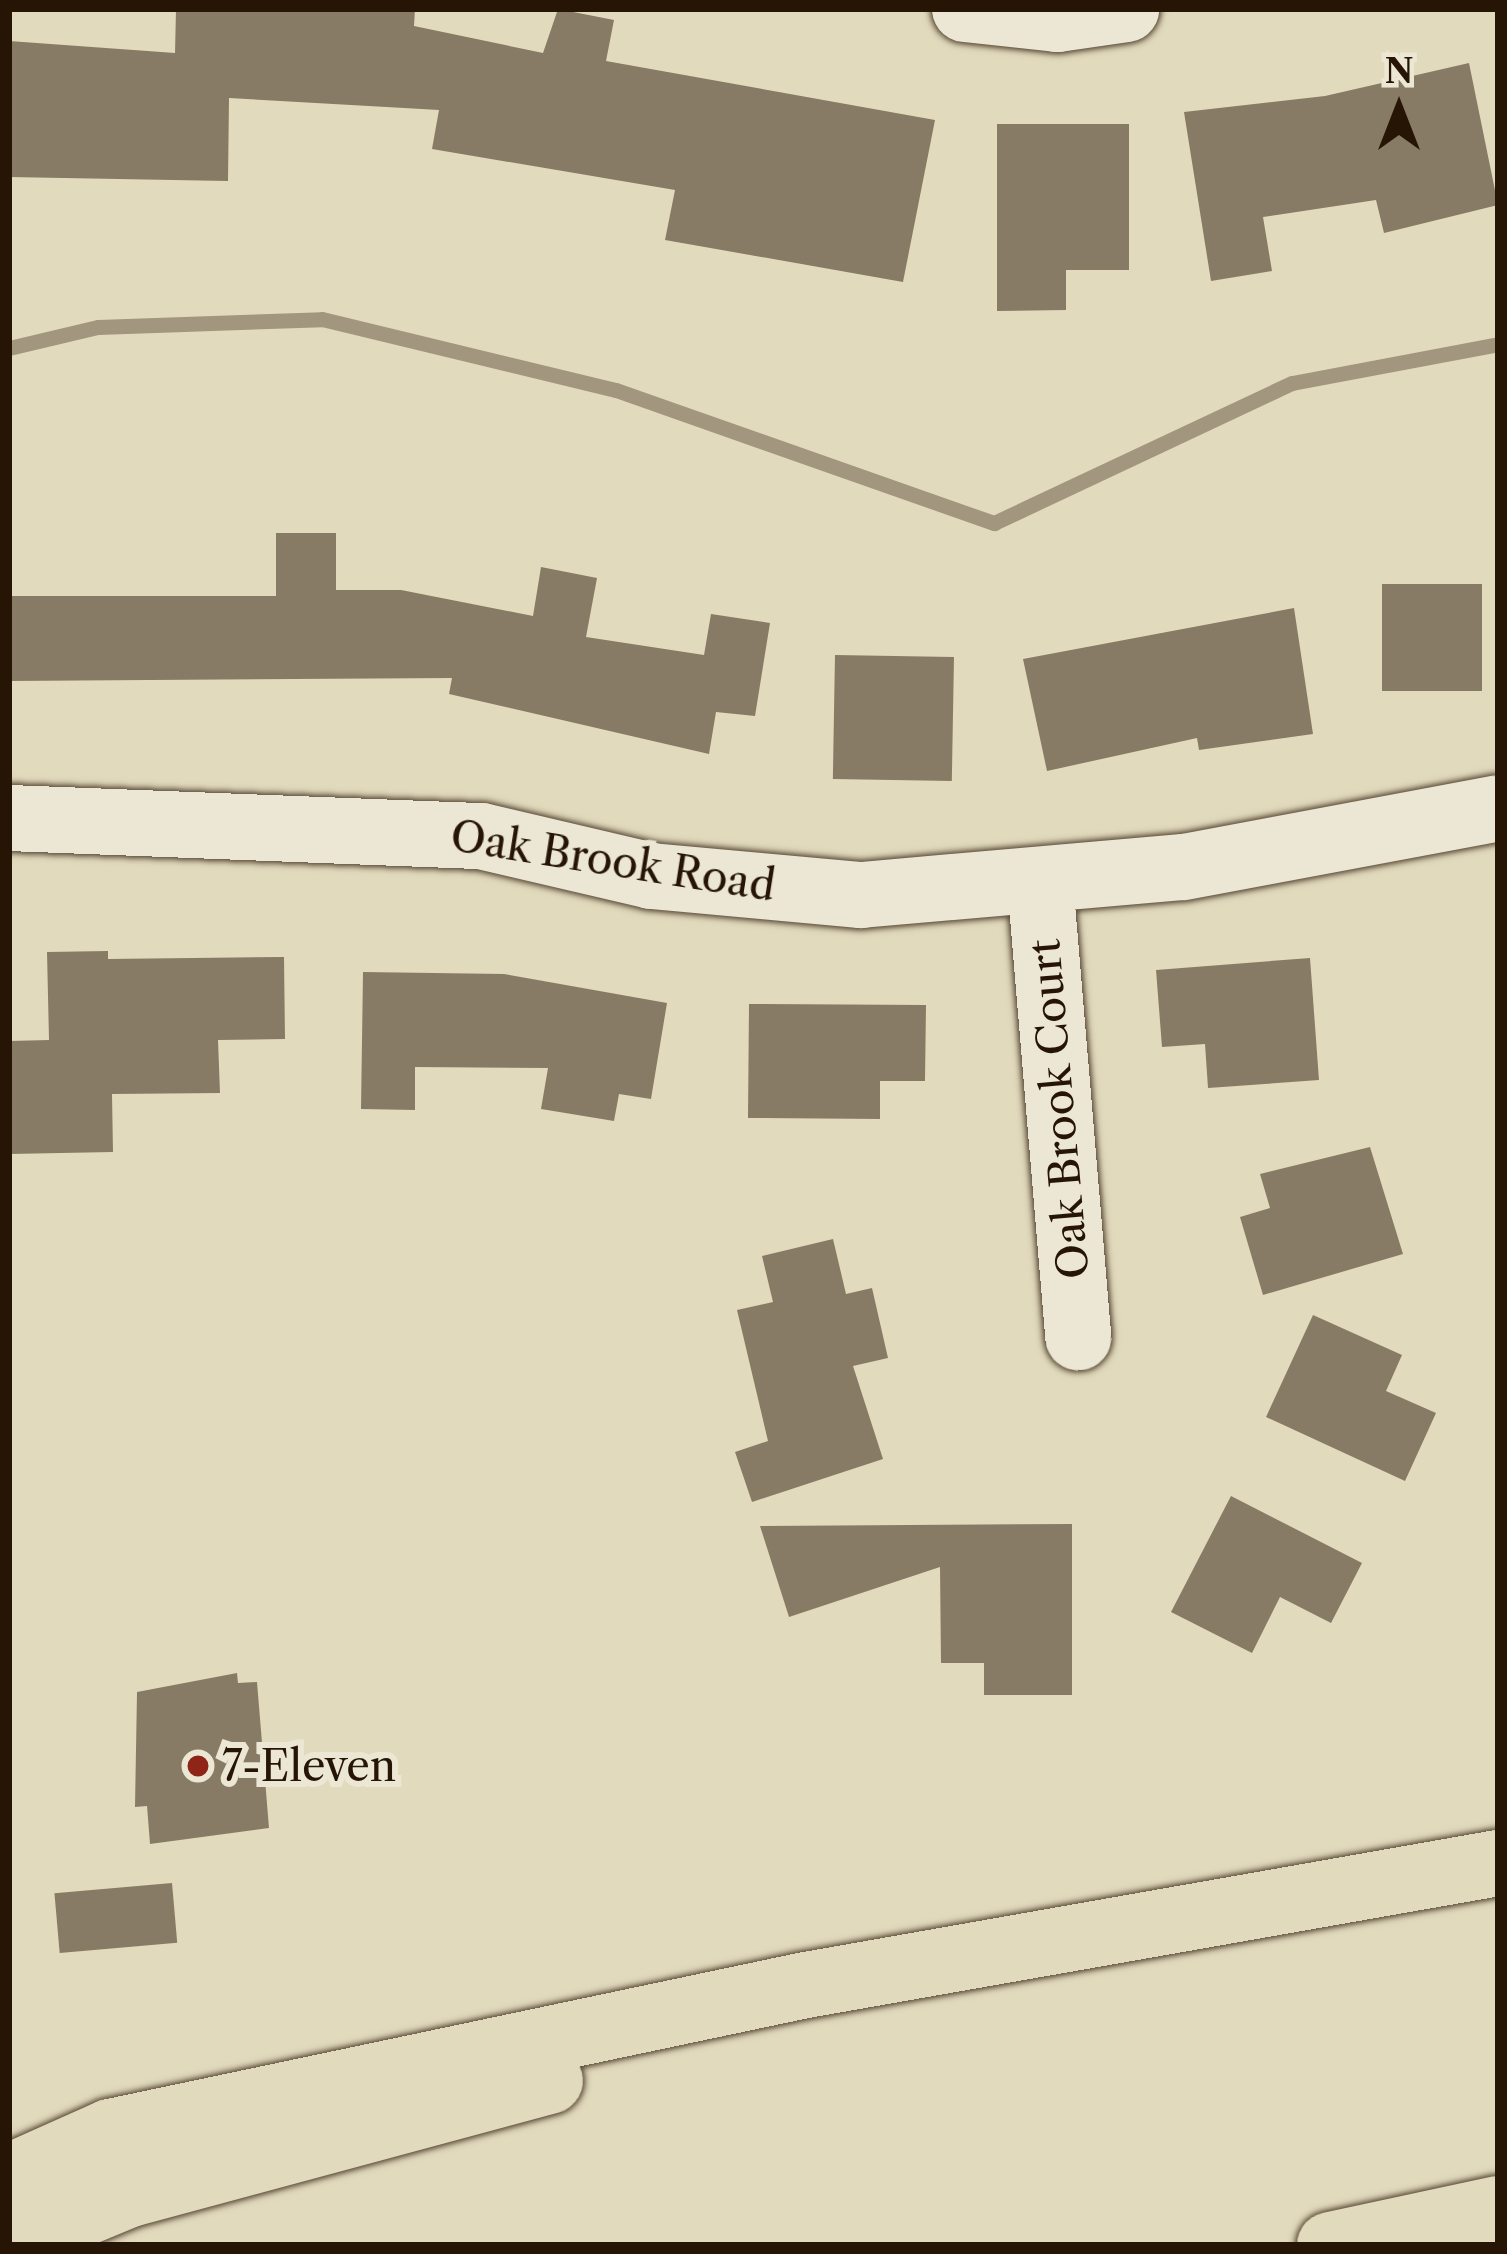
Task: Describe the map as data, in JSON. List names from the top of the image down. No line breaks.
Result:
{"streets":{"street":["Oak Brook Road","Oak Brook Court"]},"crossings":[["Oak Brook Road","Oak Brook Court"]],"places":["7-Eleven"],"north":"top"}
